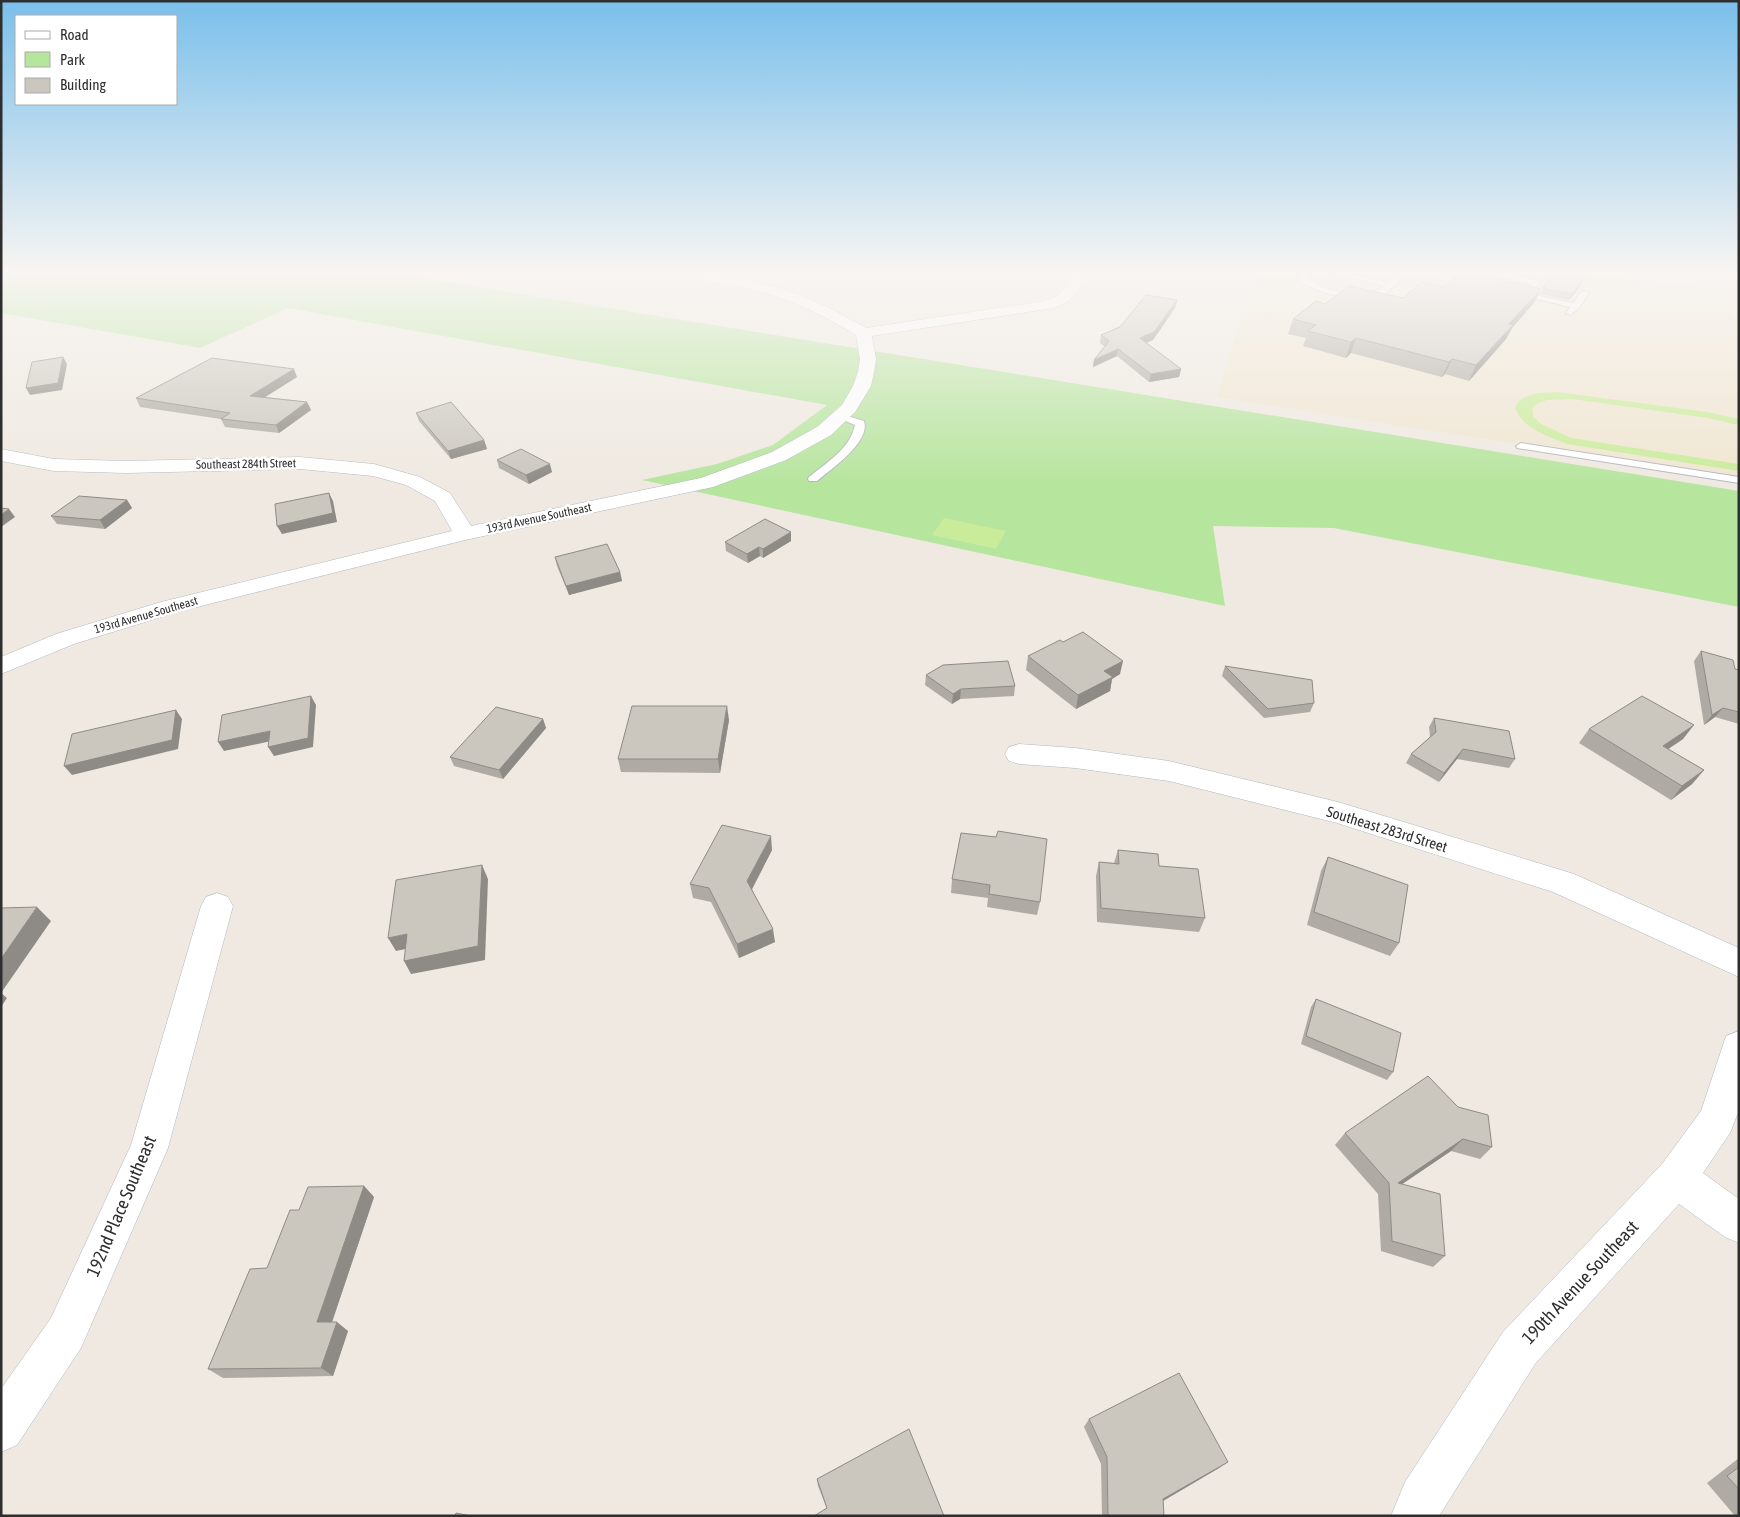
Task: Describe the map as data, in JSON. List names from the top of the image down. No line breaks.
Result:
{"streets":{"street":["Southeast 284th Street","193rd Avenue Southeast","Southeast 283rd Street","192nd Place Southeast","190th Avenue Southeast"]},"crossings":[["Southeast 284th Street","193rd Avenue Southeast"]],"legend":["Road","Park","Building"]}
